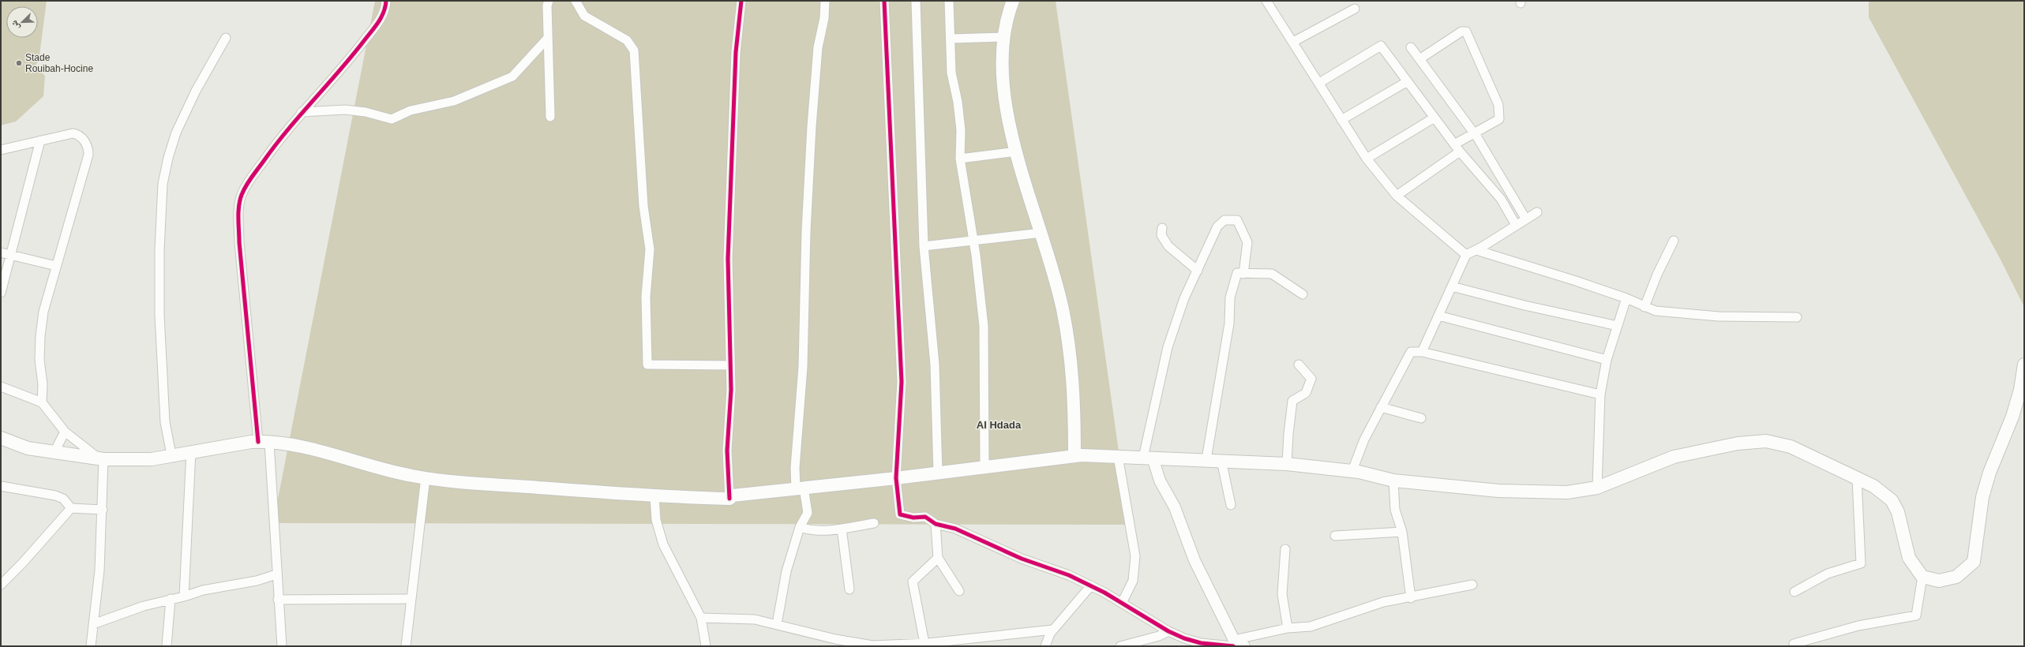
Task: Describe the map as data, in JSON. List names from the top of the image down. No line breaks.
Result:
{"districts":["Al Hdada"],"places":["Stade Rouibah-Hocine"],"north":"bottom left"}
